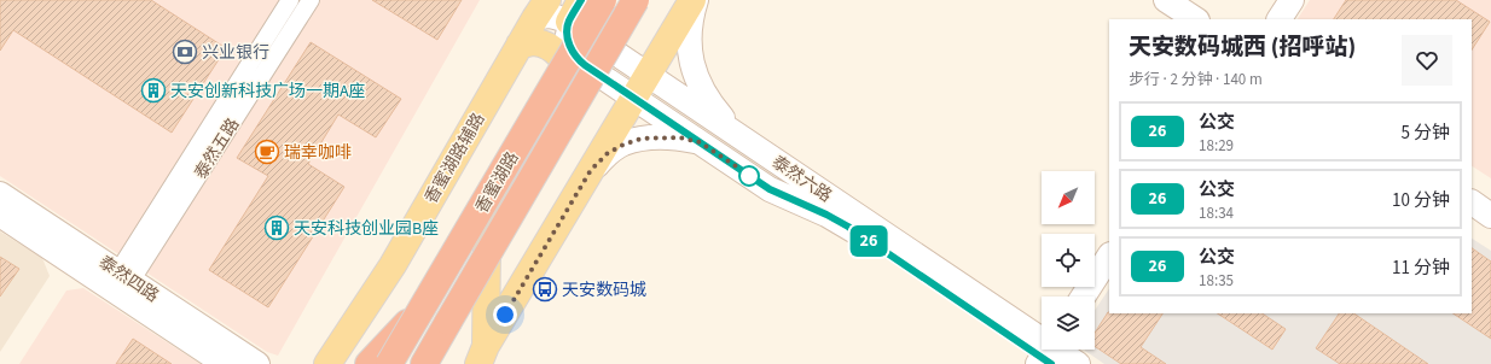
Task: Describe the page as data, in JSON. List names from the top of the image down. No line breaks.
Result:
{"streets":{"highway":["香蜜湖路"],"main road":["香蜜湖路辅路"],"street":["泰然五路","泰然六路","泰然四路"]},"crossings":[["泰然五路","泰然四路"],["香蜜湖路辅路","泰然六路"]],"places":{"bank":["兴业银行"],"building":["天安创新科技广场一期A座","天安科技创业园B座"],"cafe":["瑞幸咖啡"],"bus stop":["天安数码城"]},"lines":["bus line 26"],"north":"bottom left","page":{"on_map":"26","heading":["天安数码城西 (招呼站)","步行 · 2 分钟 · 140 m"],"list":[{"mark":"26","name":"公交","note":"18:29","value":"5 分钟"},{"mark":"26","name":"公交","note":"18:34","value":"10 分钟"},{"mark":"26","name":"公交","note":"18:35","value":"11 分钟"}]}}
